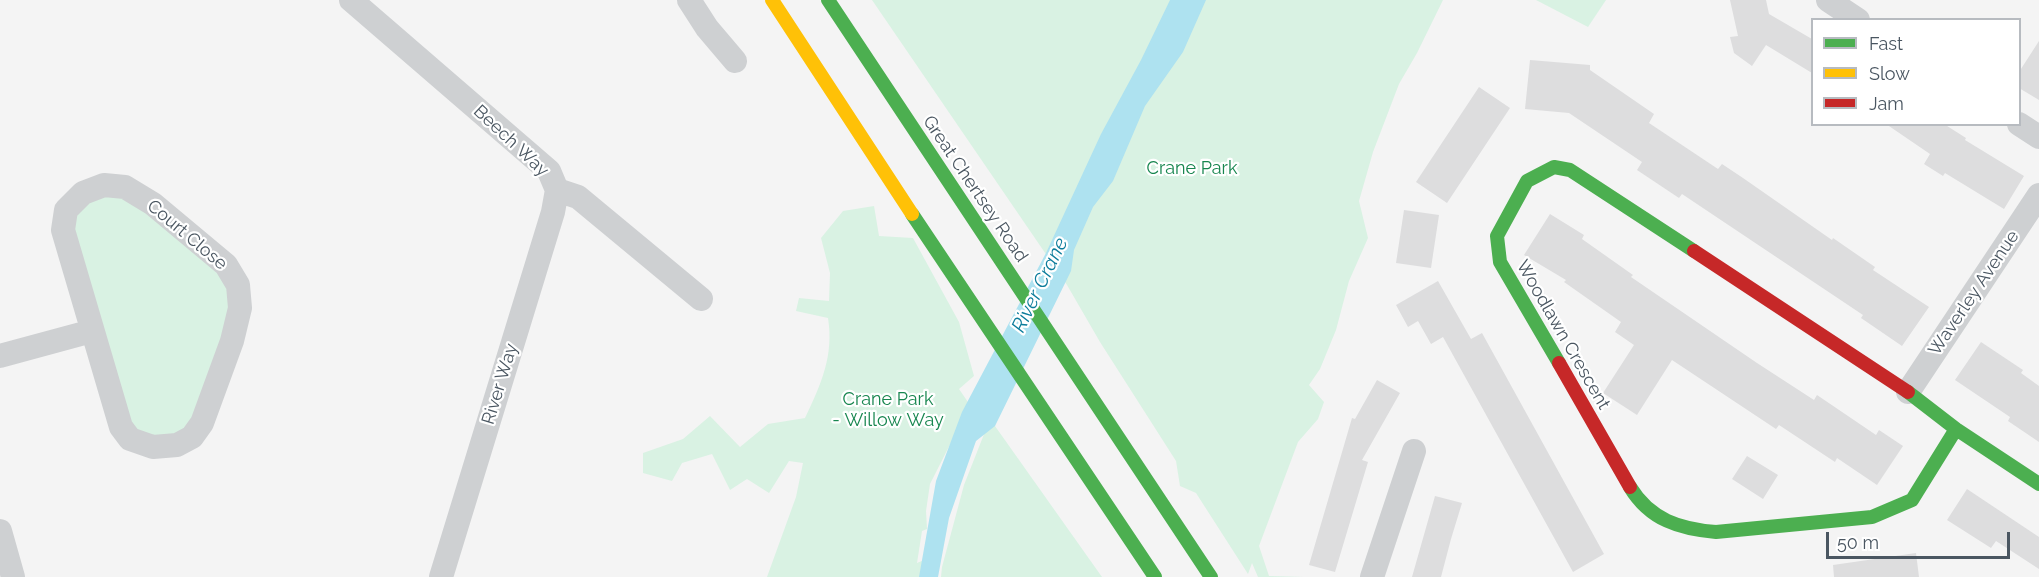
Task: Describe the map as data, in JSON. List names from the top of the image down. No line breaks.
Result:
{"streets":{"main road":["Great Chertsey Road","Woodlawn Crescent"],"street":["Beech Way","Court Close","Waverley Avenue","River Way"]},"crossings":[["Beech Way","River Way"],["Waverley Avenue","Woodlawn Crescent"]],"water":["River Crane"],"parks":["Crane Park","Crane Park - Willow Way"],"legend":["Fast","Slow","Jam"],"scale_bar":"50 m"}
